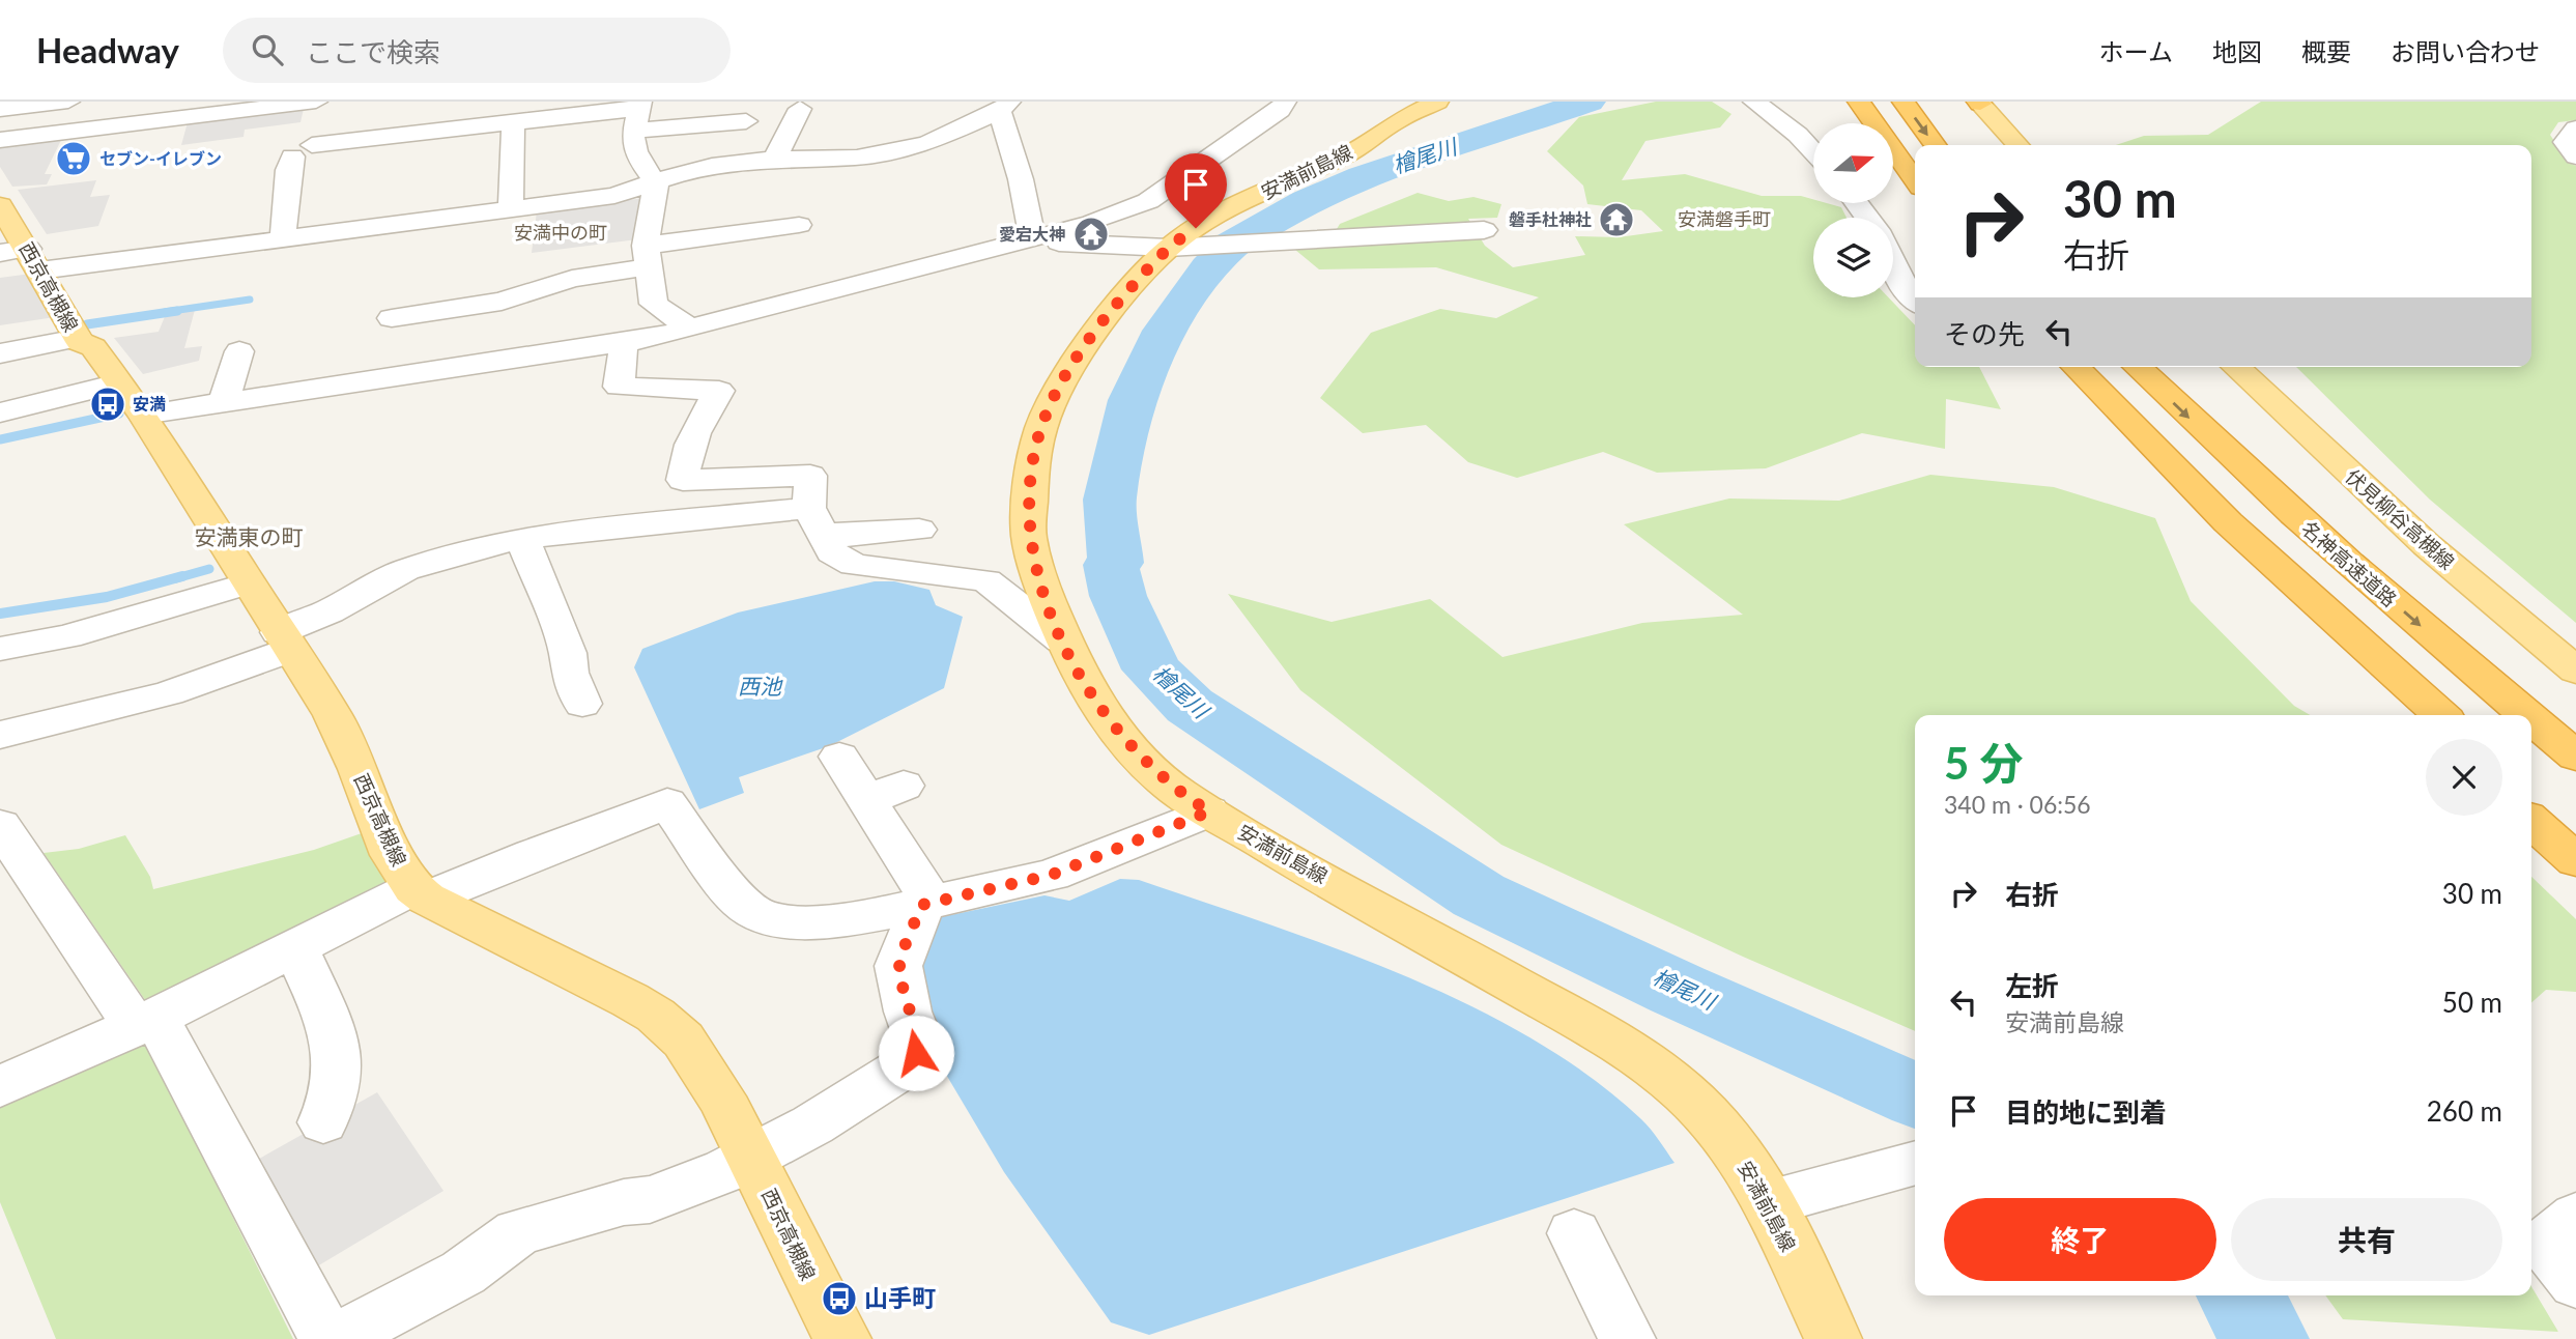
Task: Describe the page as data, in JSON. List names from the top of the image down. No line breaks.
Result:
{"streets":{"highway":["名神高速道路"],"main road":["安満前島線","西京高槻線","伏見柳谷高槻線"]},"districts":["安満磐手町","安満中の町","安満東の町"],"water":["檜尾川","西池"],"places":{"supermarket":["セブン-イレブン"],"temple":["磐手杜神社","愛宕大神"],"bus stop":["安満","山手町"]},"north":"right","page":{"header":"Headway","search":"ここで検索","nav":["ホーム","地図","概要","お問い合わせ"],"turn":["30 m","右折"],"then":"その先","heading":["5 分","340 m · 06:56"],"list":[{"name":"右折","value":"30 m"},{"name":"左折","note":"安満前島線","value":"50 m"},{"name":"目的地に到着","value":"260 m"}],"buttons":["終了","共有"]}}
